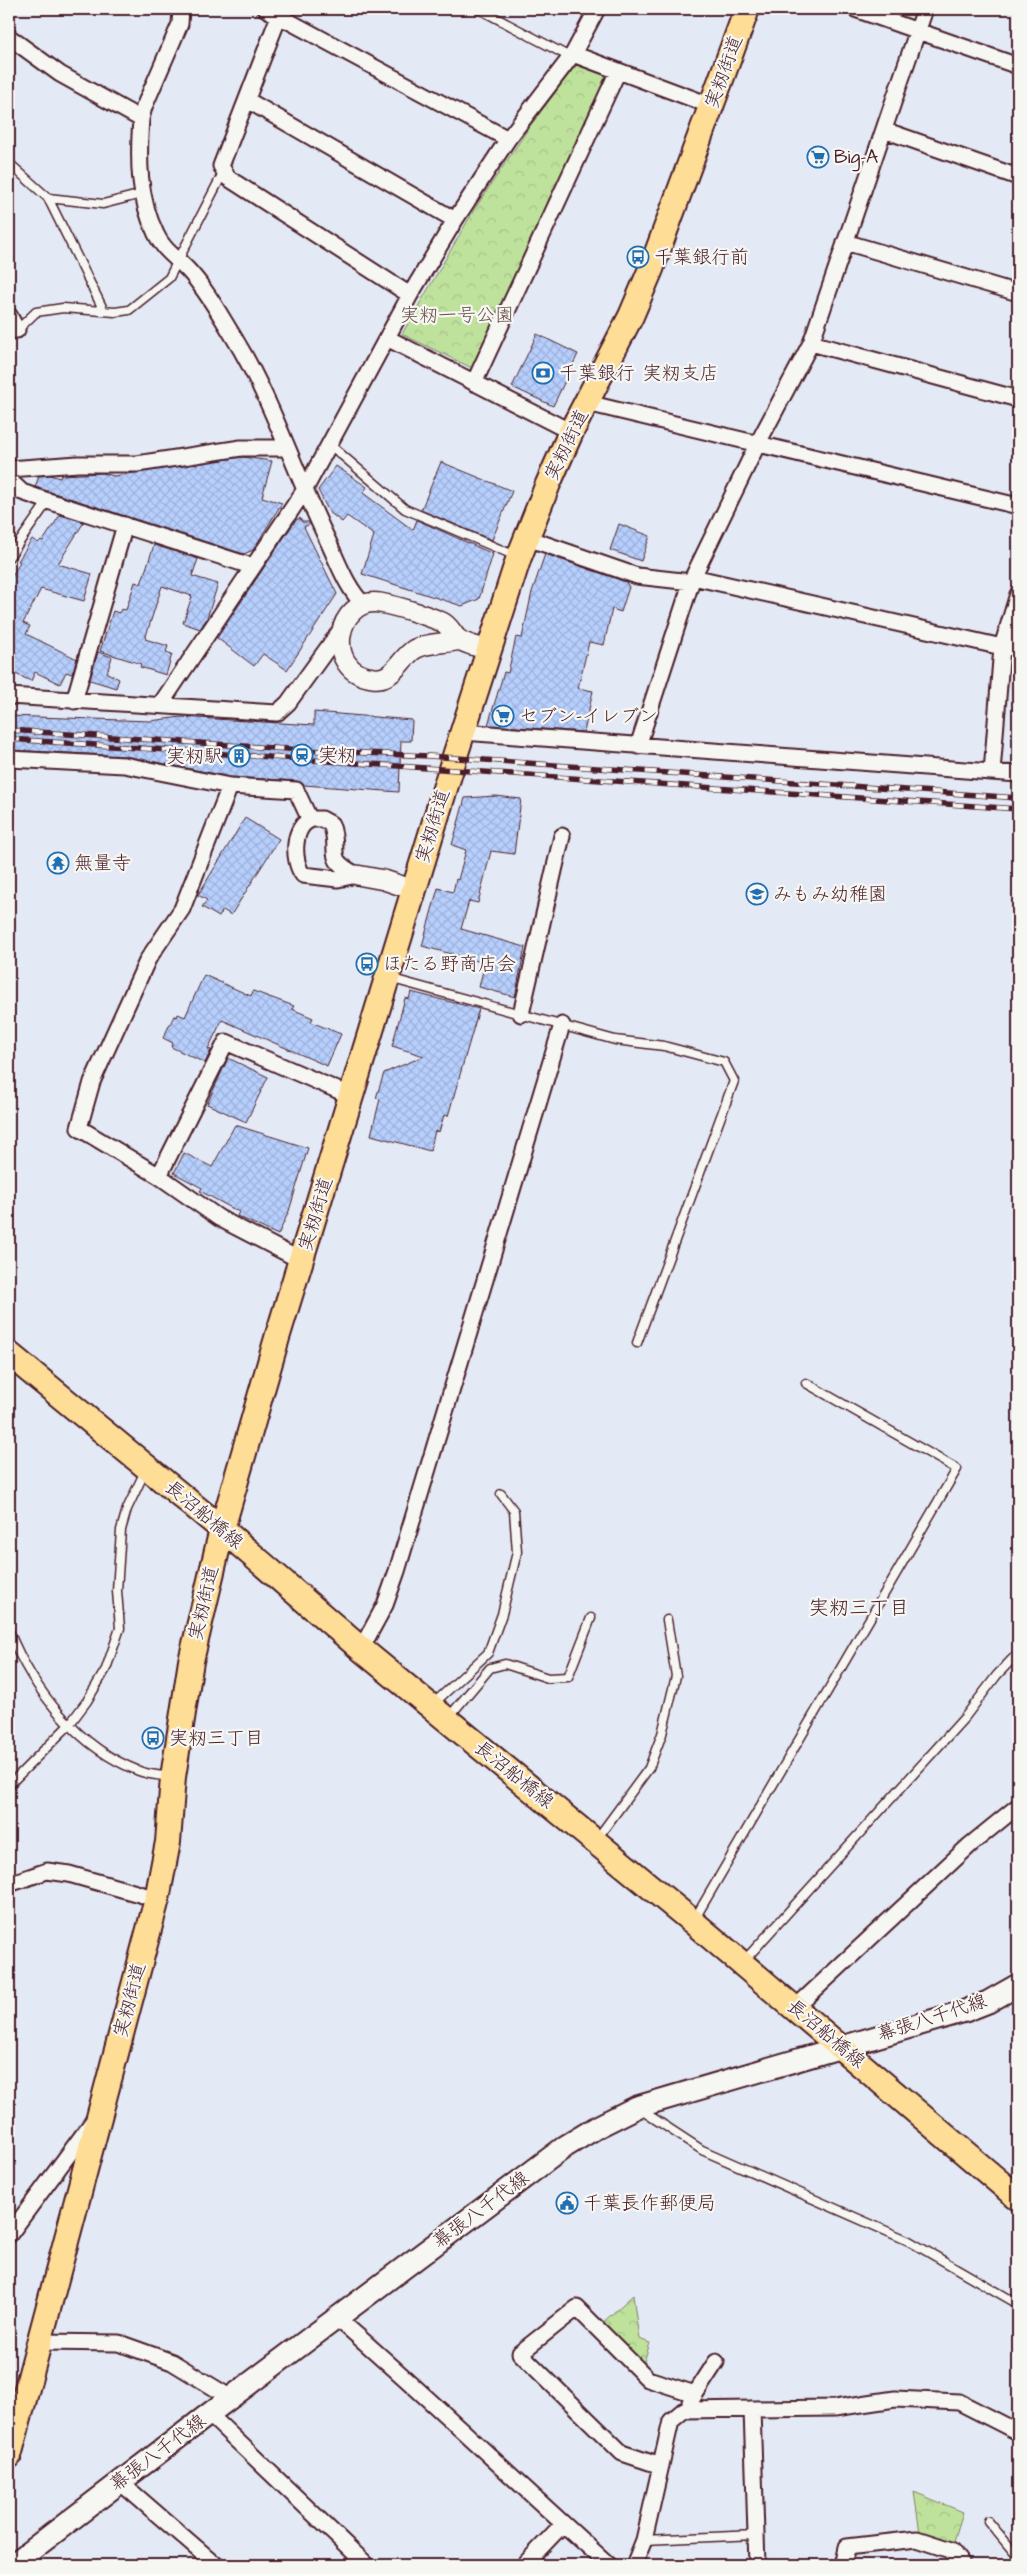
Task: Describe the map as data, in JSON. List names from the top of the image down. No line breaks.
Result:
{"streets":{"main road":["実籾街道","長沼船橋線","幕張八千代線"]},"crossings":[["実籾街道","長沼船橋線"],["長沼船橋線","幕張八千代線"]],"districts":["実籾三丁目"],"parks":["実籾一号公園"],"places":{"supermarket":["Big-A","セブン-イレブン"],"bus stop":["千葉銀行前","ほたる野商店会","実籾三丁目"],"bank":["千葉銀行 実籾支店"],"station":["実籾"],"building":["実籾駅"],"temple":["無量寺"],"school or university":["みもみ幼稚園"],"public building":["千葉長作郵便局"]}}
